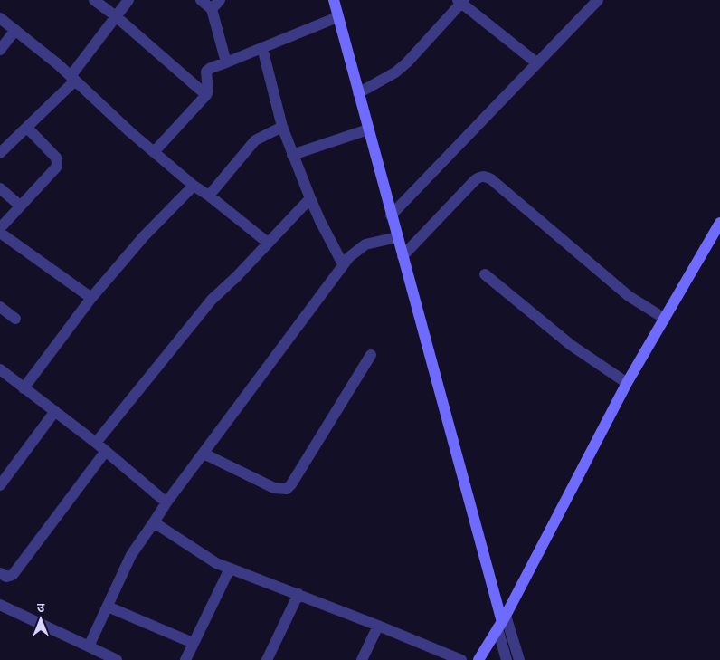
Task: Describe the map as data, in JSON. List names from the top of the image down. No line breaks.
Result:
{"north":"top"}
